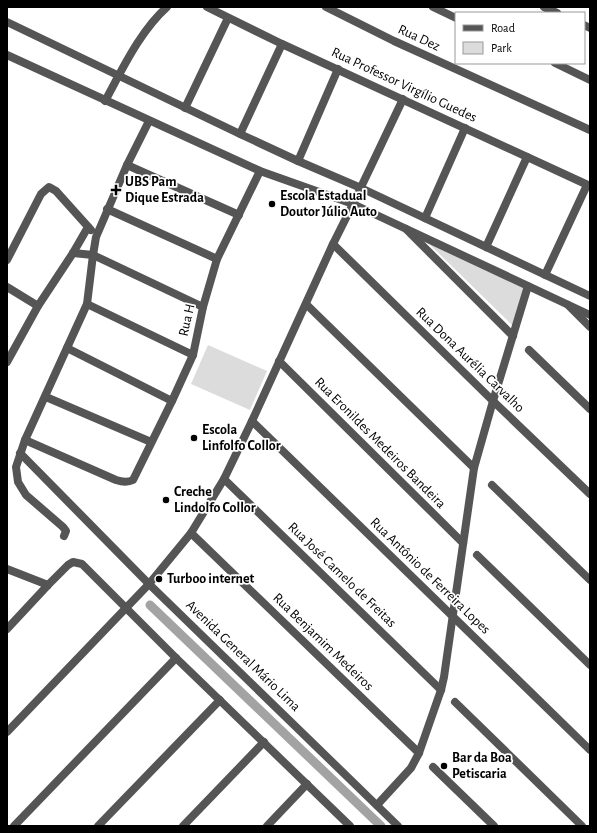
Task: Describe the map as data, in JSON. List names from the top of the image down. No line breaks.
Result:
{"streets":{"street":["Rua Dez","Rua Professor Virgílio Guedes","Rua H","Rua Dona Aurélia Carvalho","Rua Eronildes Medeiros Bandeira","Rua José Camelo de Freitas","Rua Antônio de Ferreira Lopes","Rua Benjamim Medeiros","Avenida General Mário Lima"]},"places":{"health":["UBS Pam Dique Estrada"],"other":["Escola Estadual Doutor Júlio Auto","Escola Linfolfo Collor","Creche Lindolfo Collor","Turboo internet","Bar da Boa Petiscaria"]},"legend":["Road","Park"]}
